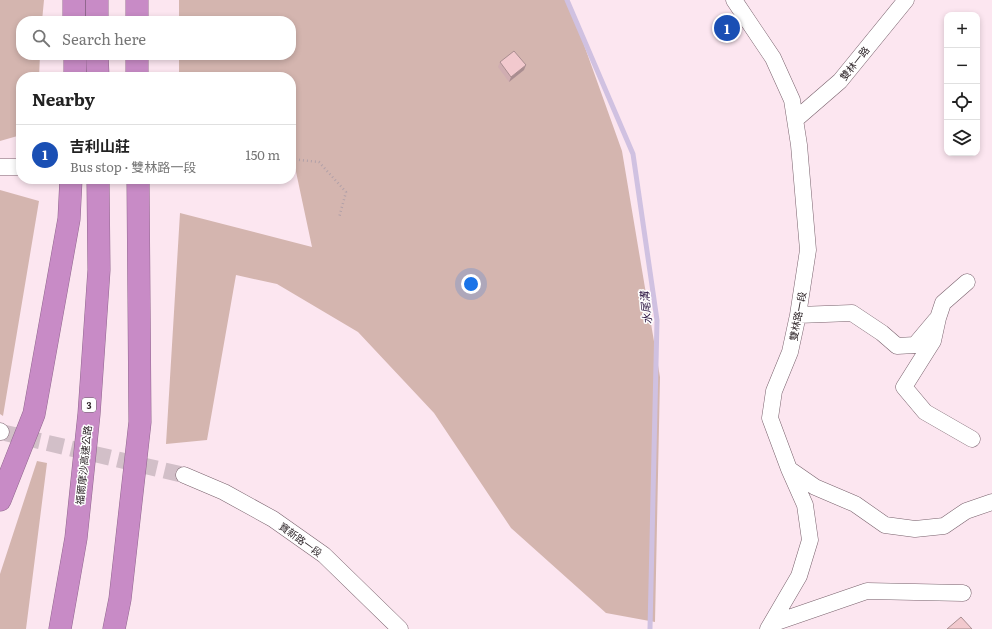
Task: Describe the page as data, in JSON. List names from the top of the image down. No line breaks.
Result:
{"streets":{"highway":["3","福爾摩沙高速公路"],"street":["雙林一路","雙林路一段","寶新路一段"]},"crossings":[["雙林一路","雙林路一段"]],"water":["水尾溝"],"page":{"map_buttons":["+","−"],"pins":"1","search":"Search here","heading":"Nearby","list":[{"mark":"1","name":"吉利山莊","note":"Bus stop · 雙林路一段","value":"150 m"}]}}
